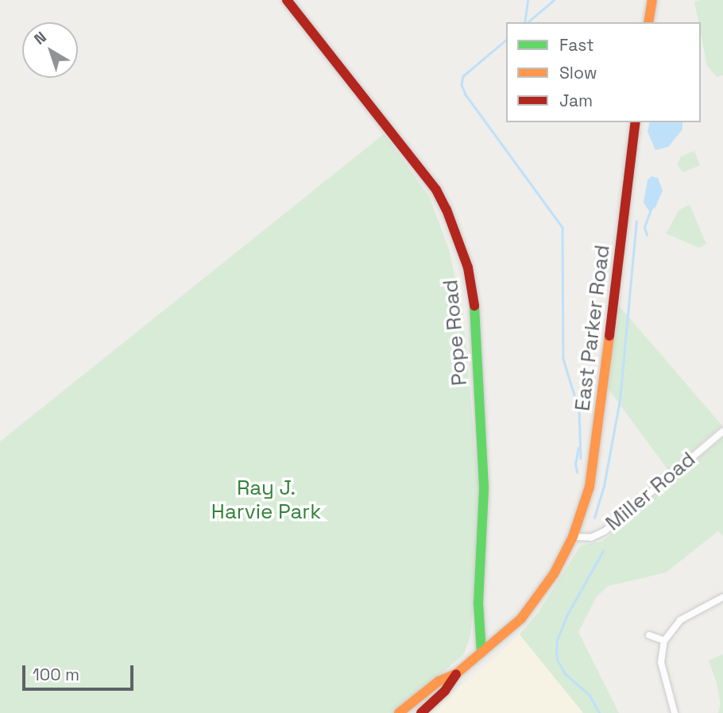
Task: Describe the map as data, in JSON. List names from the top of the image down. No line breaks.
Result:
{"streets":{"main road":["East Parker Road","Pope Road"],"street":["Miller Road"]},"crossings":[["East Parker Road","Pope Road"],["East Parker Road","Miller Road"]],"parks":["Ray J. Harvie Park"],"legend":["Fast","Slow","Jam"],"scale_bar":"100 m","north":"top left"}
